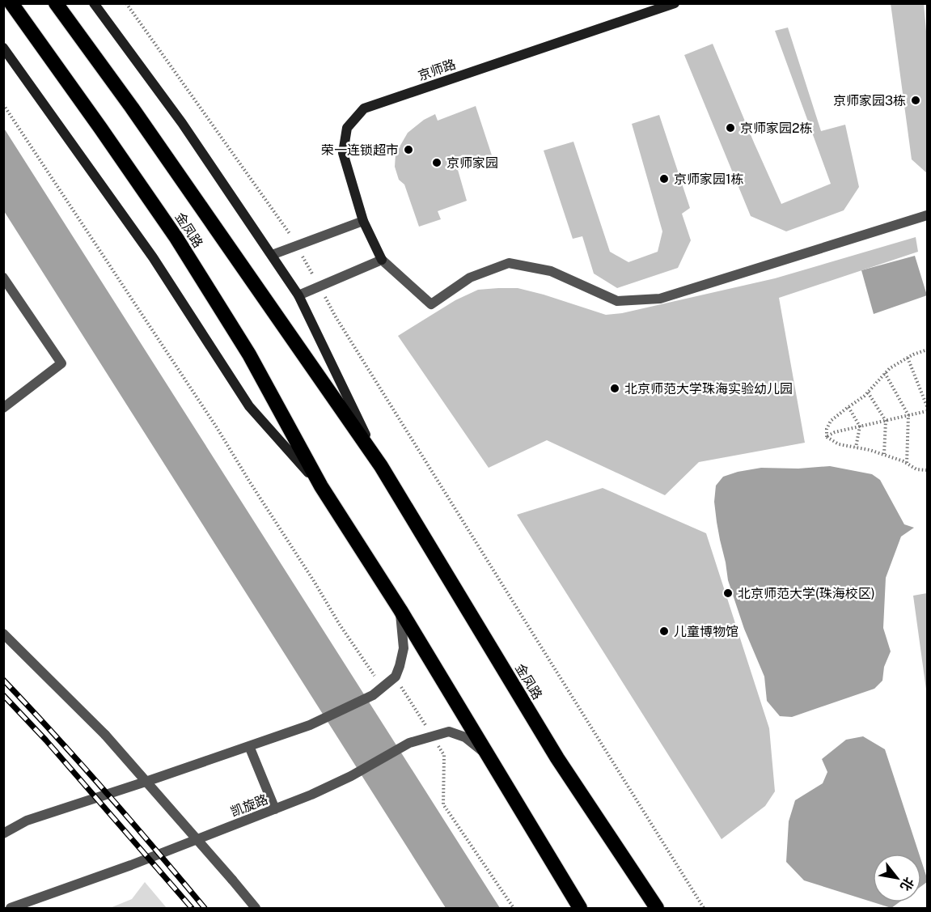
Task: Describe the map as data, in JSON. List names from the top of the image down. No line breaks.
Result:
{"streets":{"highway":["金凤路"],"street":["京师路","凯旋路"]},"crossings":[["金凤路","凯旋路"]],"places":["京师家园3栋","京师家园2栋","荣一连锁超市","京师家园","京师家园1栋","北京师范大学珠海实验幼儿园","北京师范大学(珠海校区)","儿童博物馆"],"north":"bottom right"}
